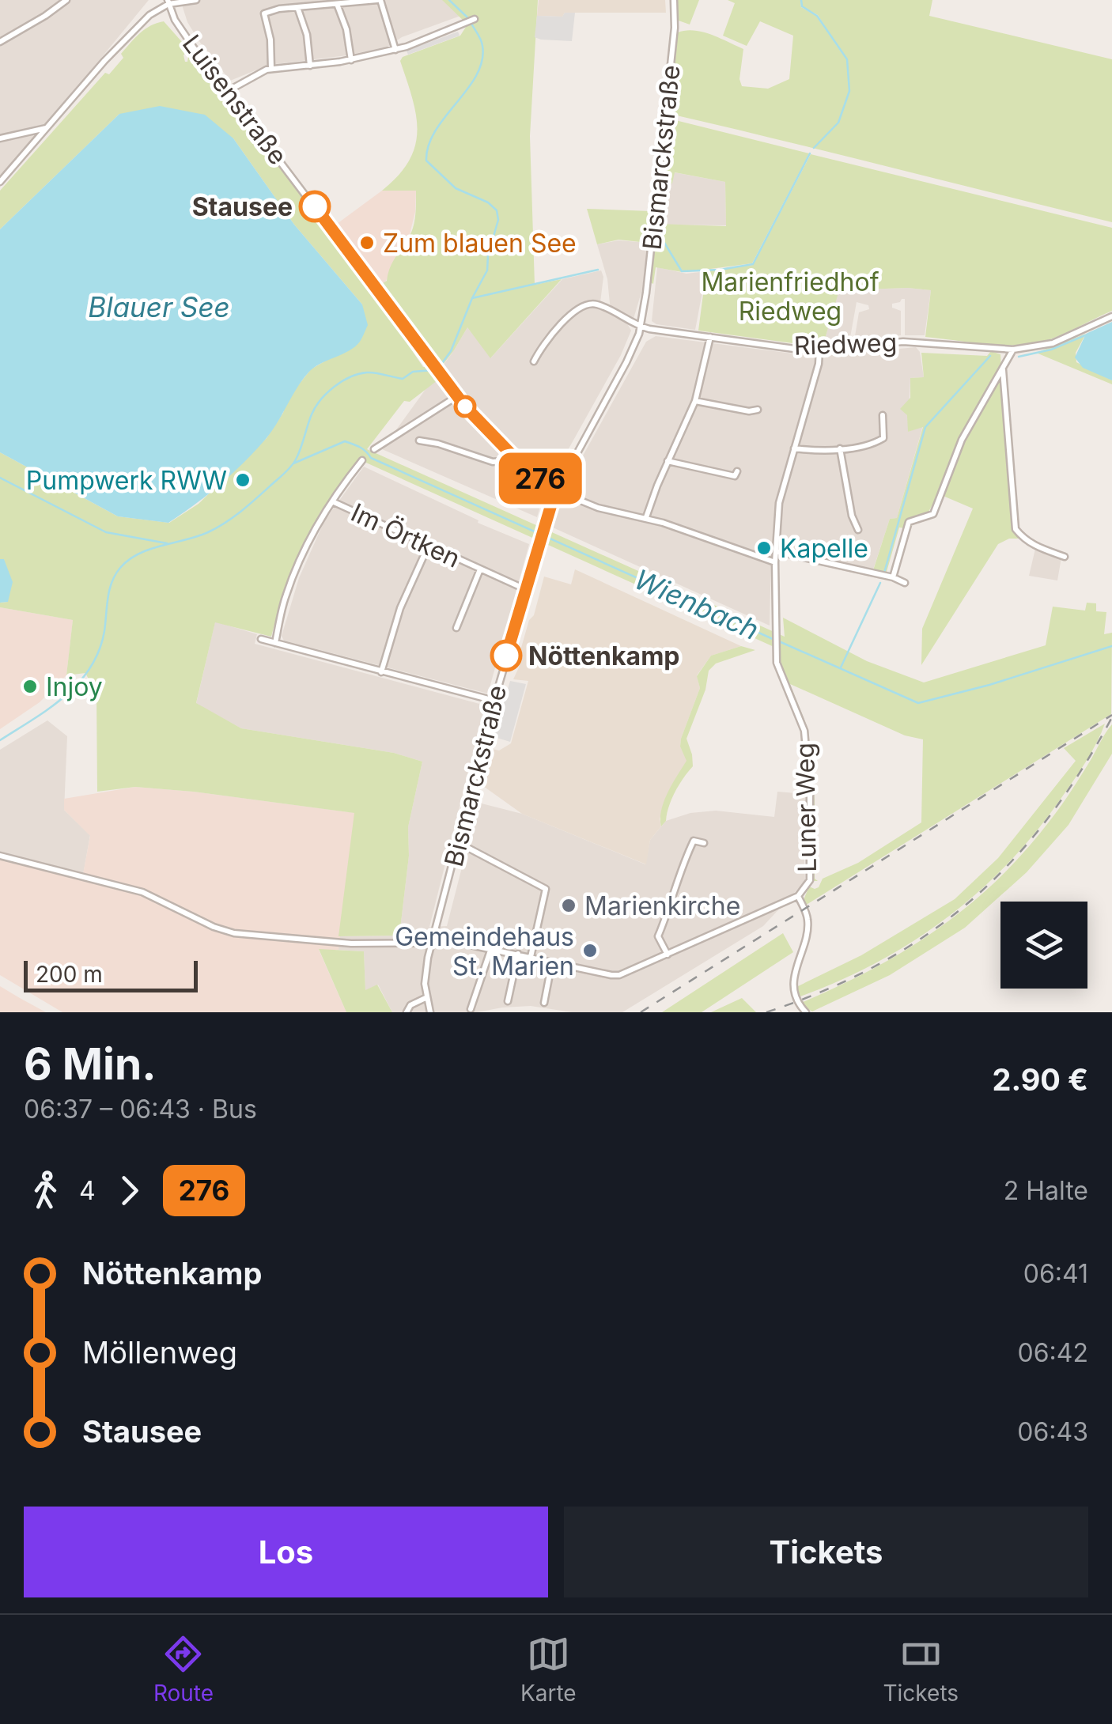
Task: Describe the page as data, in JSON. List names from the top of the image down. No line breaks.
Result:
{"streets":{"street":["Luisenstraße","Bismarckstraße","Riedweg","Im Örtken","Luner Weg"]},"crossings":[["Luisenstraße","Bismarckstraße"],["Bismarckstraße","Riedweg"],["Bismarckstraße","Im Örtken"],["Riedweg","Luner Weg"]],"water":["Blauer See","Wienbach"],"parks":["Marienfriedhof Riedweg"],"places":["Stausee","Zum blauen See","Pumpwerk RWW","Kapelle","Nöttenkamp","Injoy","Marienkirche","Gemeindehaus St. Marien"],"lines":["bus line 276"],"scale_bar":"200 m","page":{"on_map":"276","scale":"200 m","heading":["6 Min.","06:37 – 06:43 · Bus","2.90 €"],"legs":["4","276","2 Halte"],"list":[{"name":"Nöttenkamp","value":"06:41"},{"name":"Möllenweg","value":"06:42"},{"name":"Stausee","value":"06:43"}],"buttons":["Los","Tickets"],"tabs":["Route","Karte","Tickets"]}}
